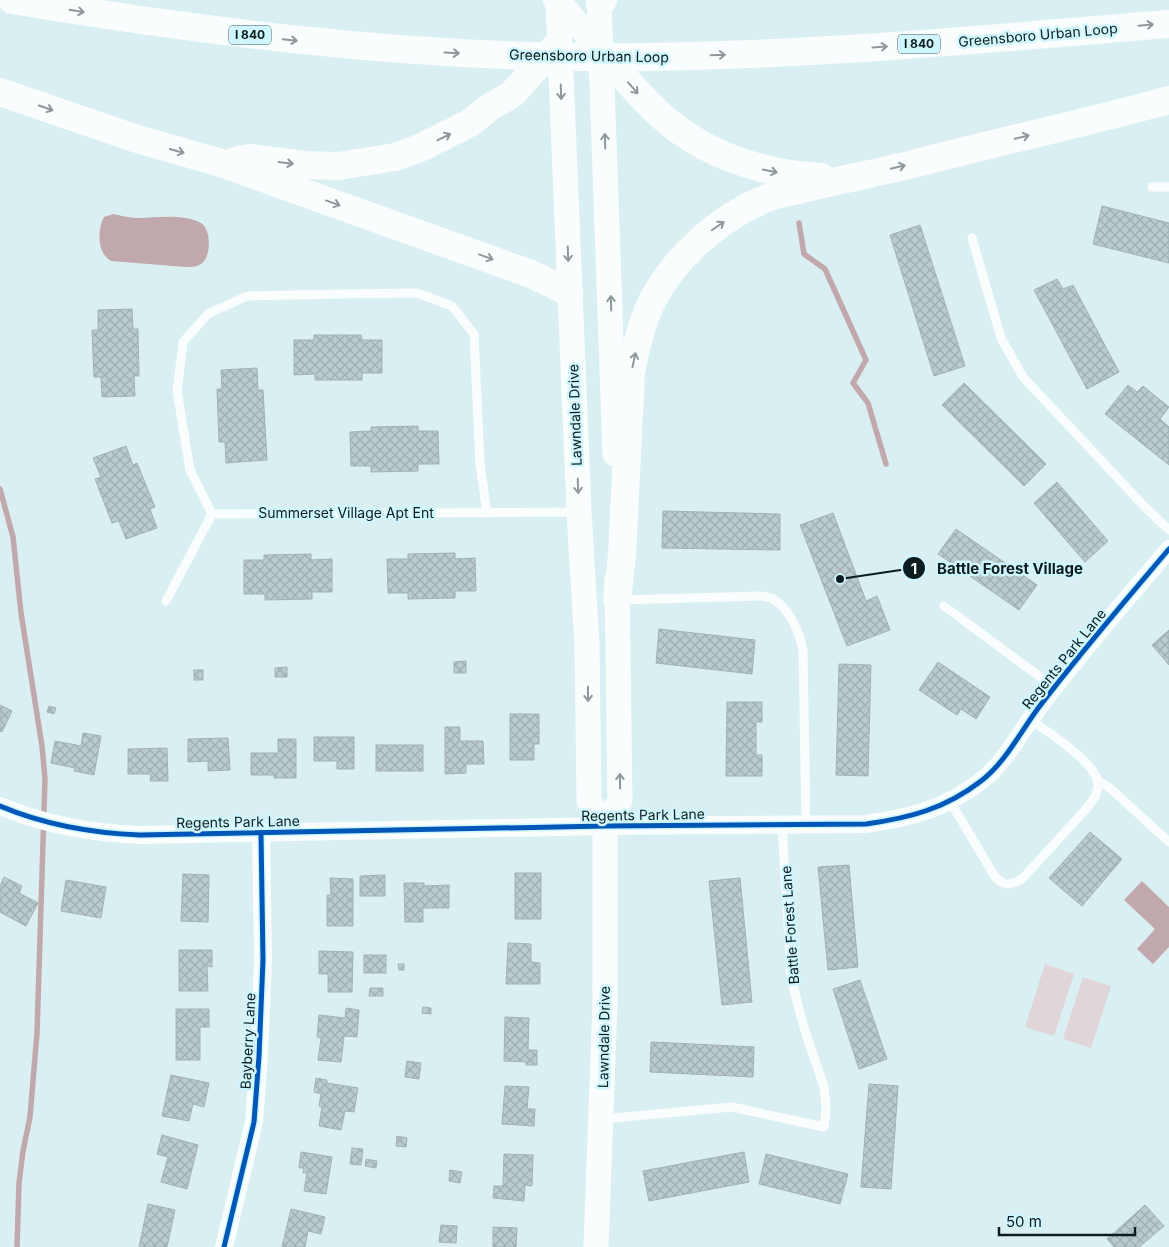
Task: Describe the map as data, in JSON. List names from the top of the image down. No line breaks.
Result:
{"streets":{"highway":["I 840","Greensboro Urban Loop"],"main road":["Lawndale Drive"],"street":["Regents Park Lane","Bayberry Lane"],"lane":["Summerset Village Apt Ent","Battle Forest Lane"]},"crossings":[["Lawndale Drive","Summerset Village Apt Ent"],["Lawndale Drive","Regents Park Lane"],["Lawndale Drive","Battle Forest Lane"],["Regents Park Lane","Battle Forest Lane"],["Regents Park Lane","Bayberry Lane"]],"places":["Battle Forest Village"],"scale_bar":"50 m"}
